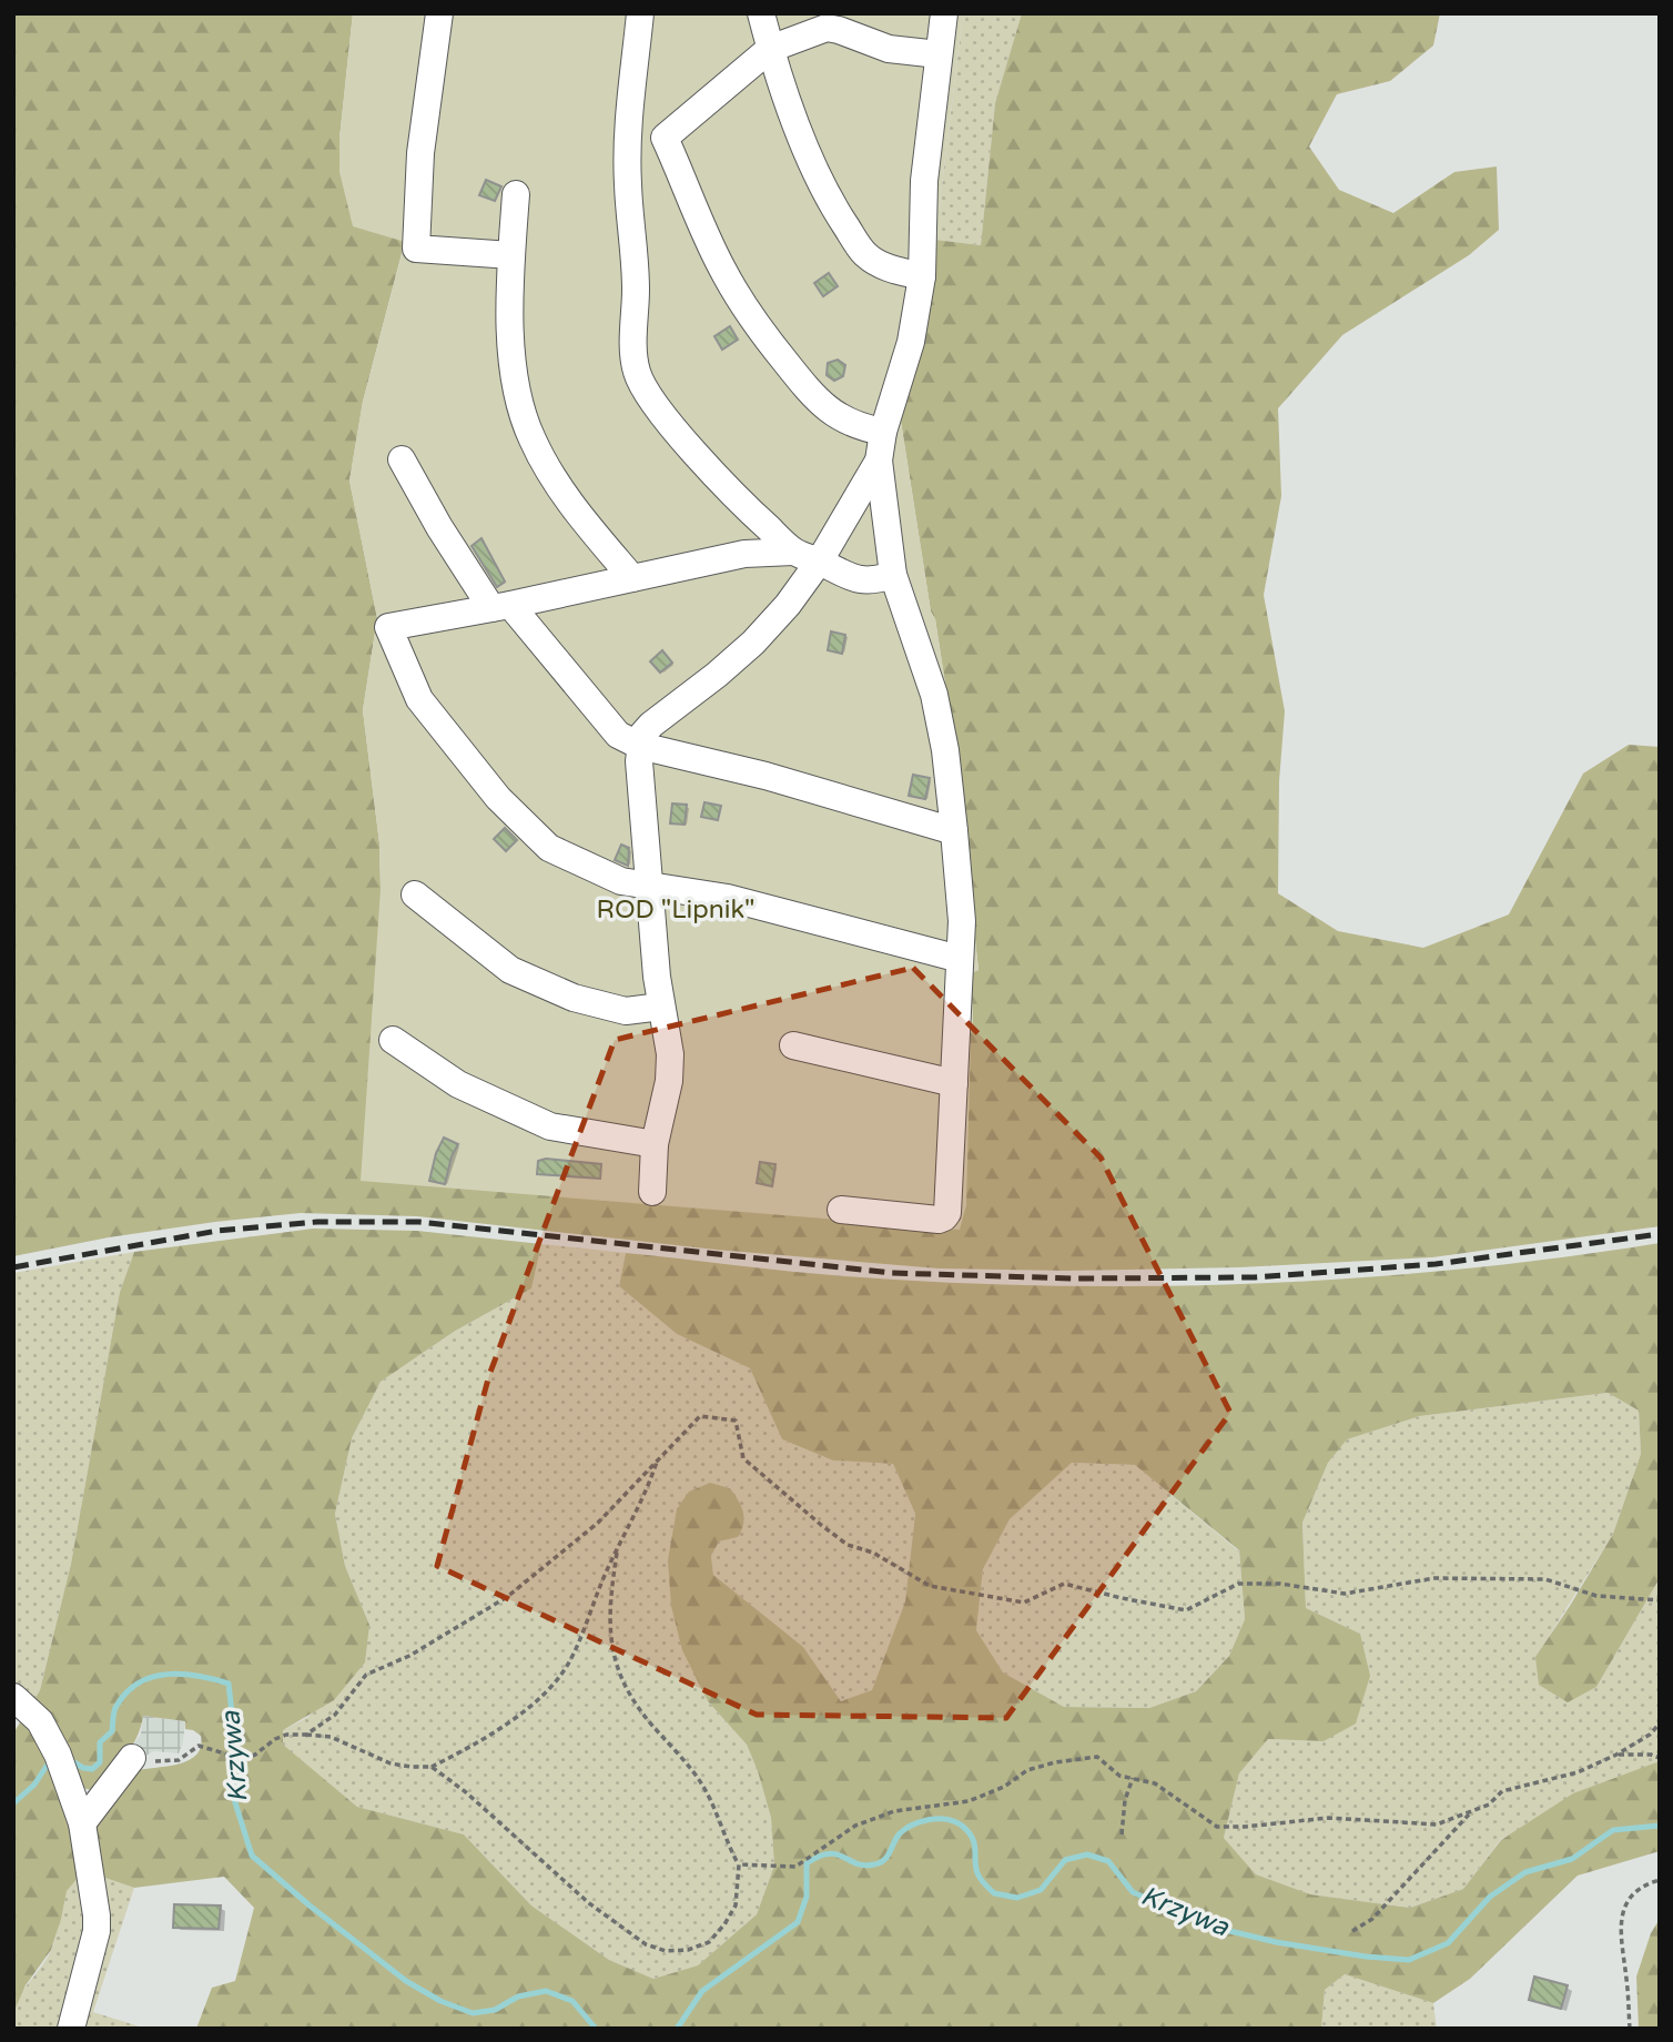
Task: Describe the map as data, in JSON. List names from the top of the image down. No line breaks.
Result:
{"water":["Krzywa"],"parks":["ROD \"Lipnik\""]}
